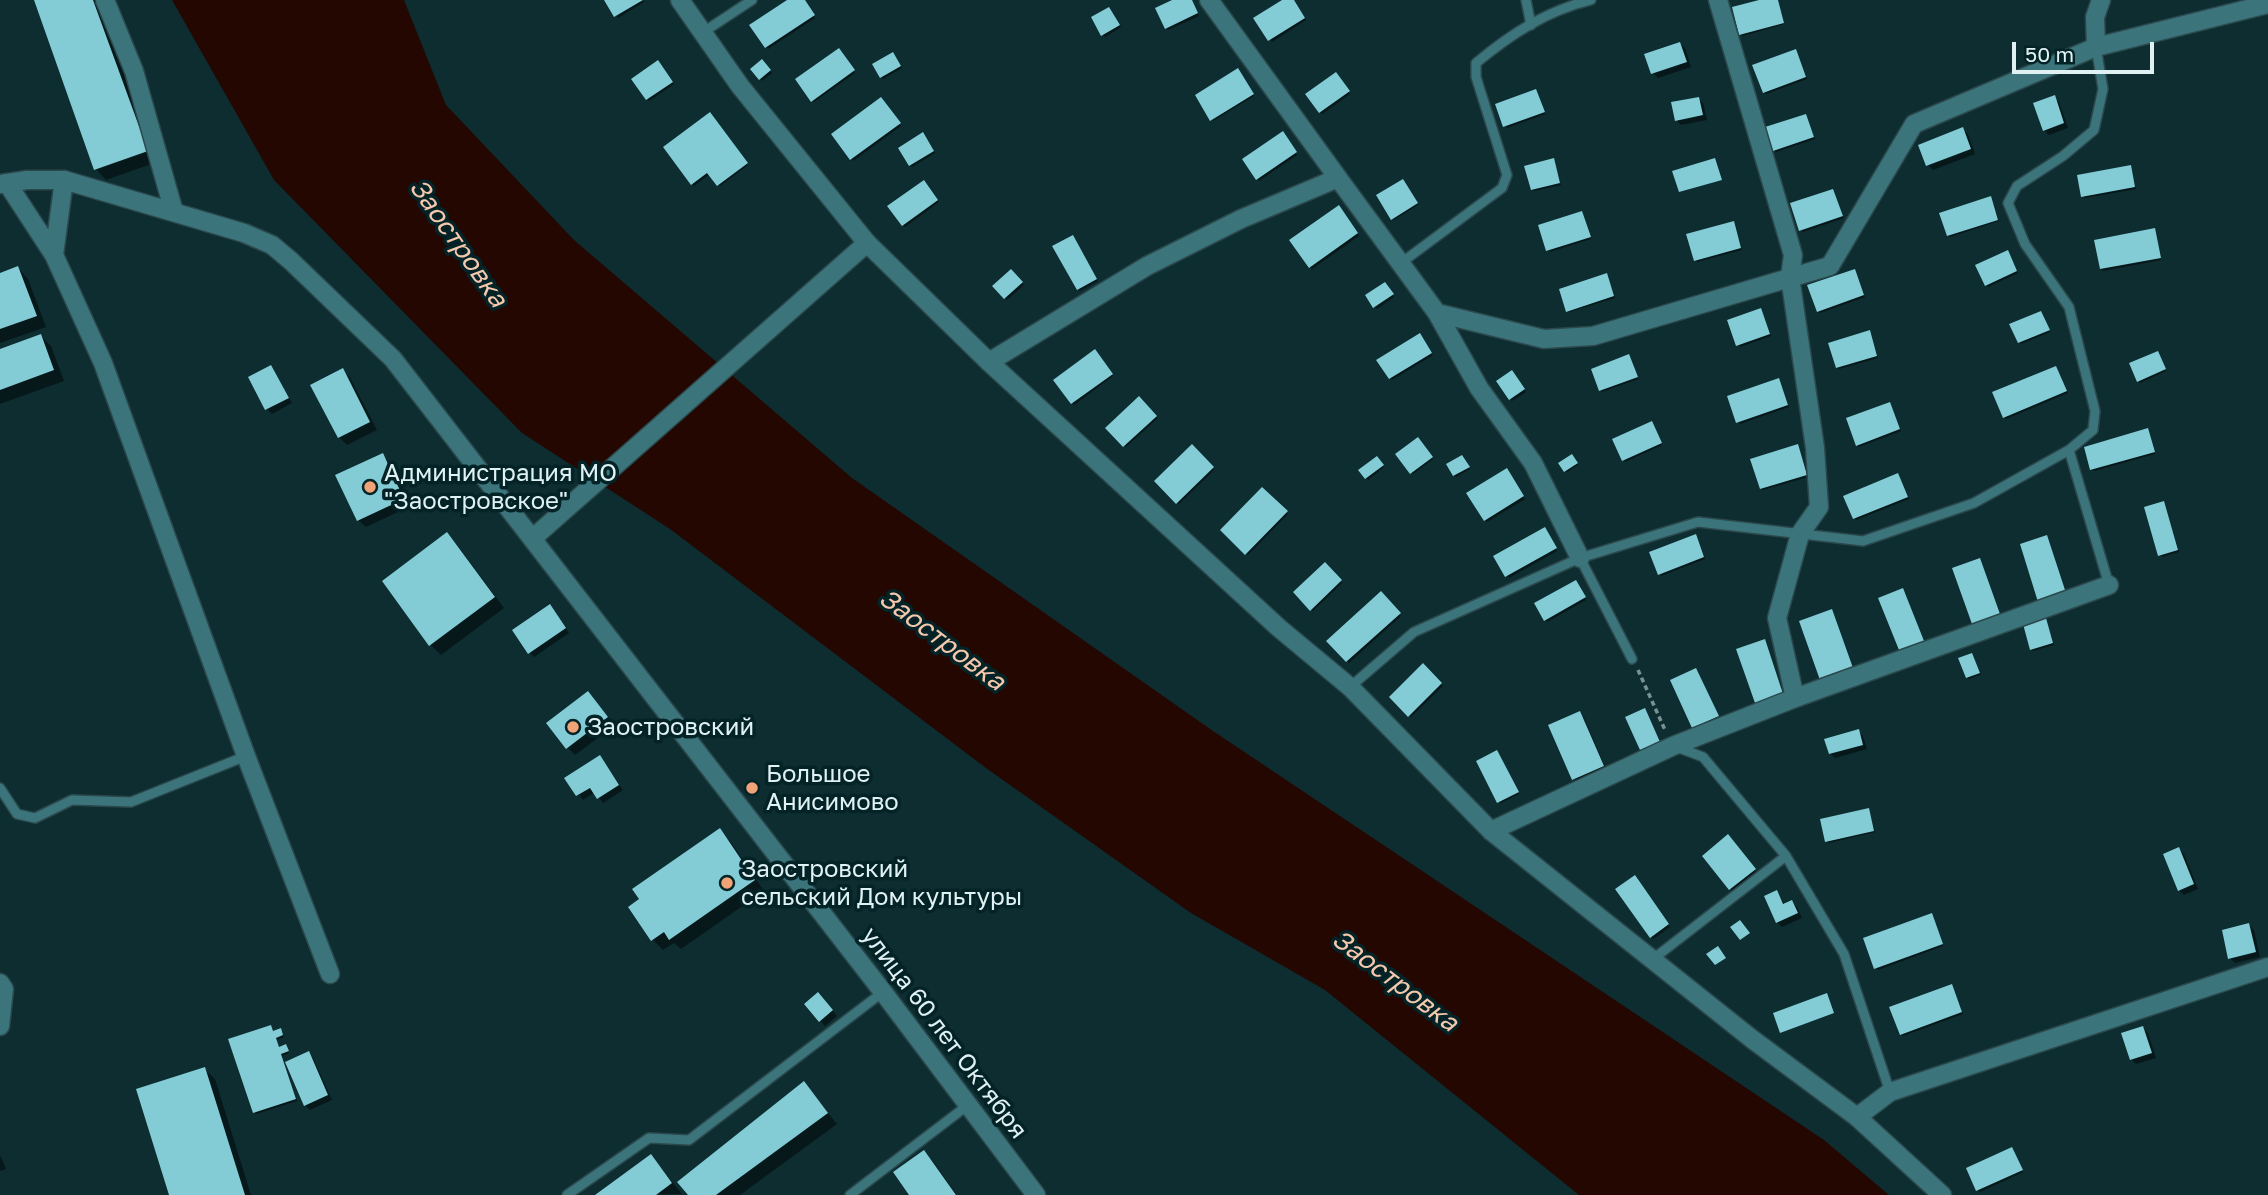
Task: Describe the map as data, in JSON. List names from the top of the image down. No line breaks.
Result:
{"streets":{"street":["улица 60 лет Октября"]},"water":["Заостровка"],"places":["Администрация МО \"Заостровское\"","Заостровский","Большое Анисимово","Заостровский сельский Дом культуры"],"scale_bar":"50 m"}
